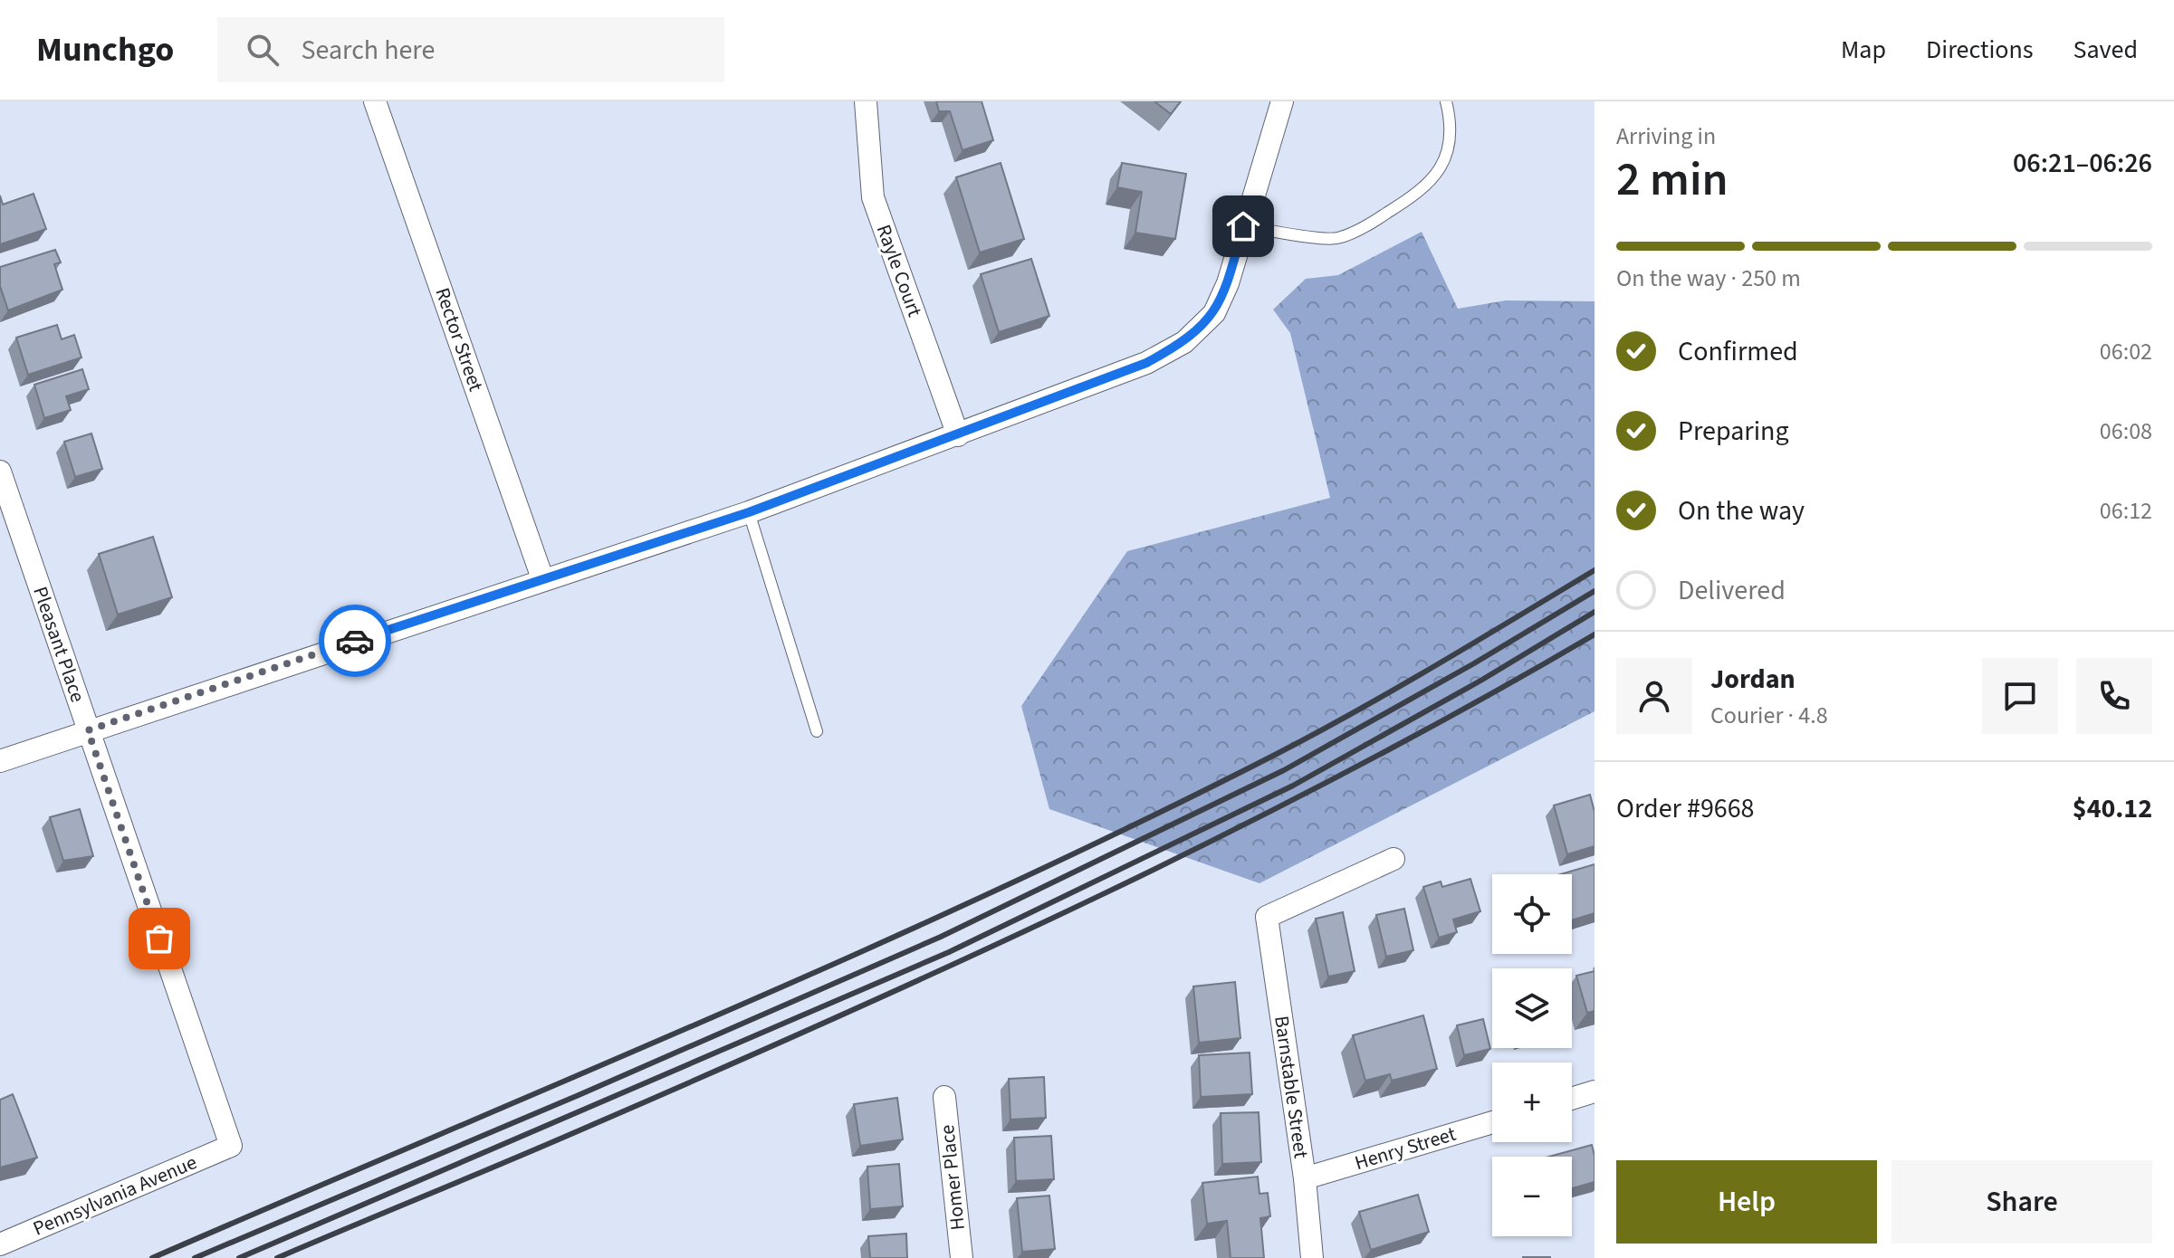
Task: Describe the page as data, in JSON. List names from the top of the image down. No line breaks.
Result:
{"streets":{"street":["Rayle Court","Rector Street","Pleasant Place","Barnstable Street","Henry Street","Homer Place","Pennsylvania Avenue"]},"crossings":[["Pleasant Place","Pennsylvania Avenue"],["Barnstable Street","Henry Street"]],"page":{"header":"Munchgo","search":"Search here","nav":["Map","Directions","Saved"],"heading":["2 min","Arriving in","06:21–06:26"],"panel":["Jordan","Courier · 4.8","Order #9668","$40.12"],"bar":"On the way · 250 m","list":[["Confirmed","06:02"],["Preparing","06:08"],["On the way","06:12"],"Delivered"],"map_buttons":["+","−"],"buttons":["Help","Share"]}}
